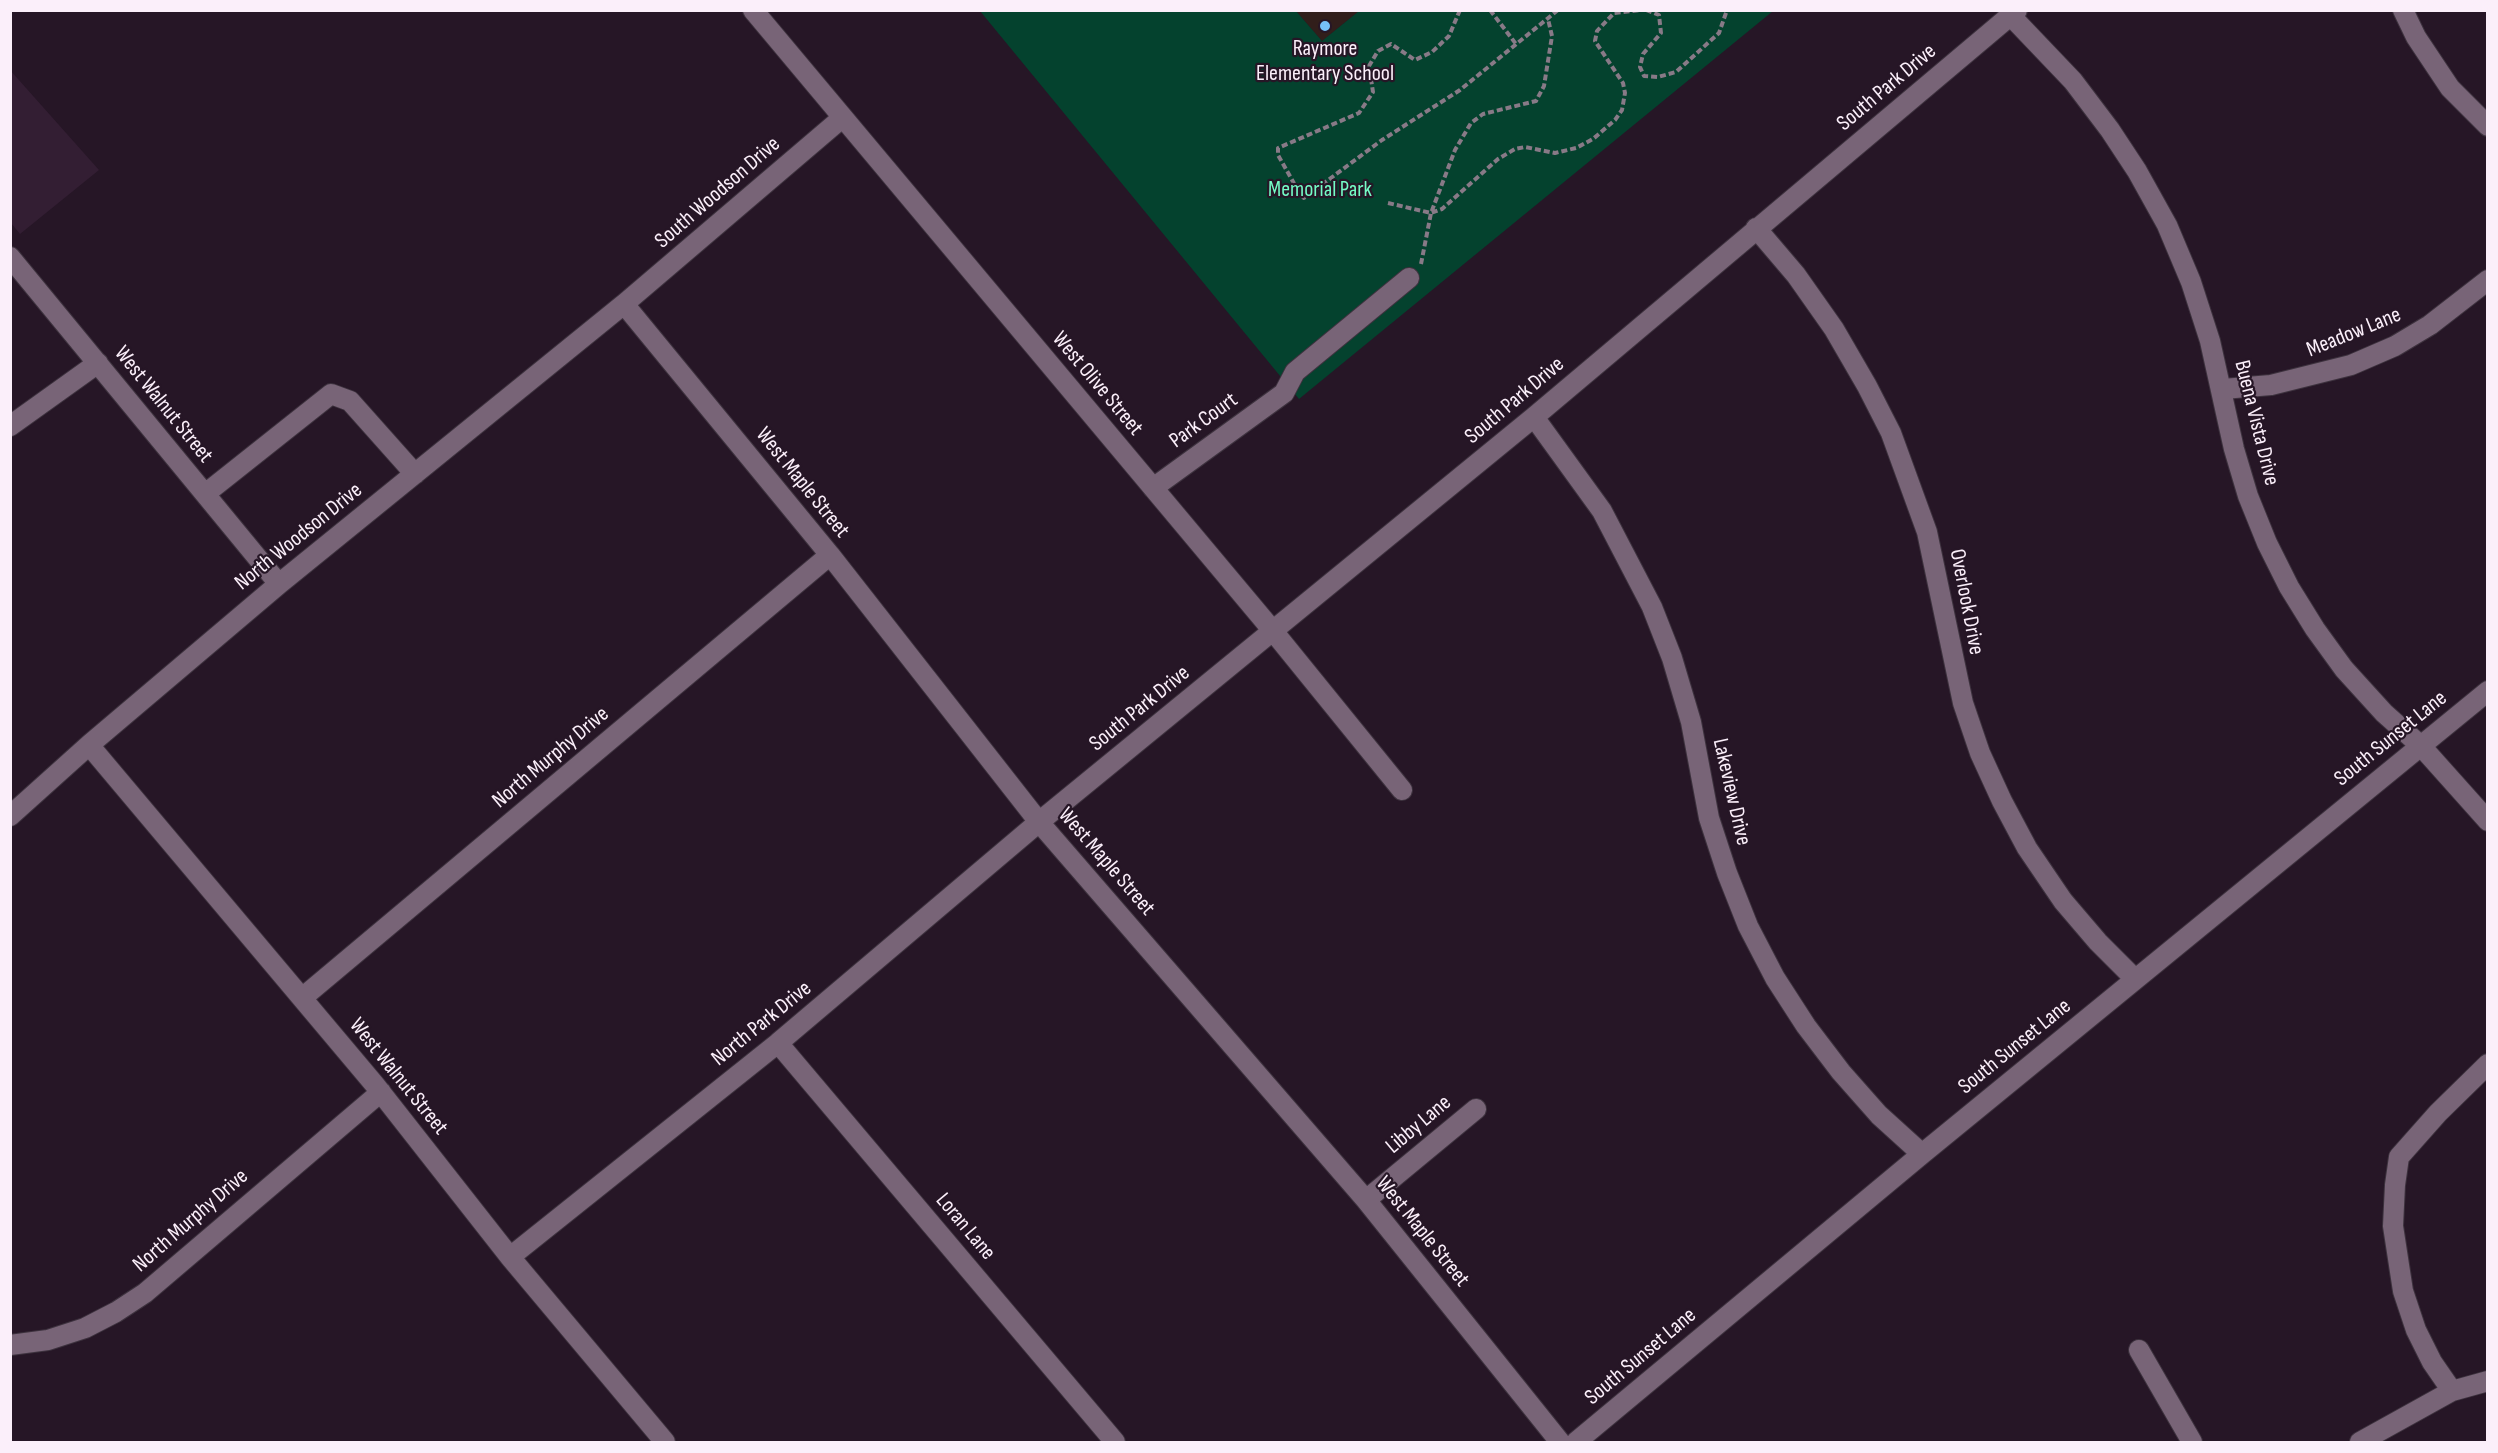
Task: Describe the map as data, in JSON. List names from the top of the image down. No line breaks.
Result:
{"streets":{"street":["South Park Drive","South Woodson Drive","Meadow Lane","West Olive Street","West Walnut Street","Park Court","Buena Vista Drive","West Maple Street","North Woodson Drive","Overlook Drive","South Sunset Lane","North Murphy Drive","Lakeview Drive","North Park Drive","Libby Lane","Loran Lane"]},"crossings":[["South Park Drive","West Olive Street"],["South Park Drive","Buena Vista Drive"],["South Park Drive","West Maple Street"],["South Park Drive","Overlook Drive"],["South Park Drive","Lakeview Drive"],["South Park Drive","North Park Drive"],["South Woodson Drive","West Olive Street"],["South Woodson Drive","West Maple Street"],["South Woodson Drive","North Woodson Drive"],["Meadow Lane","Buena Vista Drive"],["West Olive Street","Park Court"],["West Walnut Street","North Woodson Drive"],["West Walnut Street","North Murphy Drive"],["West Walnut Street","North Park Drive"],["Buena Vista Drive","South Sunset Lane"],["West Maple Street","North Woodson Drive"],["West Maple Street","North Murphy Drive"],["West Maple Street","North Park Drive"],["West Maple Street","Libby Lane"],["Overlook Drive","South Sunset Lane"],["South Sunset Lane","Lakeview Drive"],["North Park Drive","Loran Lane"]],"parks":["Memorial Park"],"places":["Raymore Elementary School"]}
